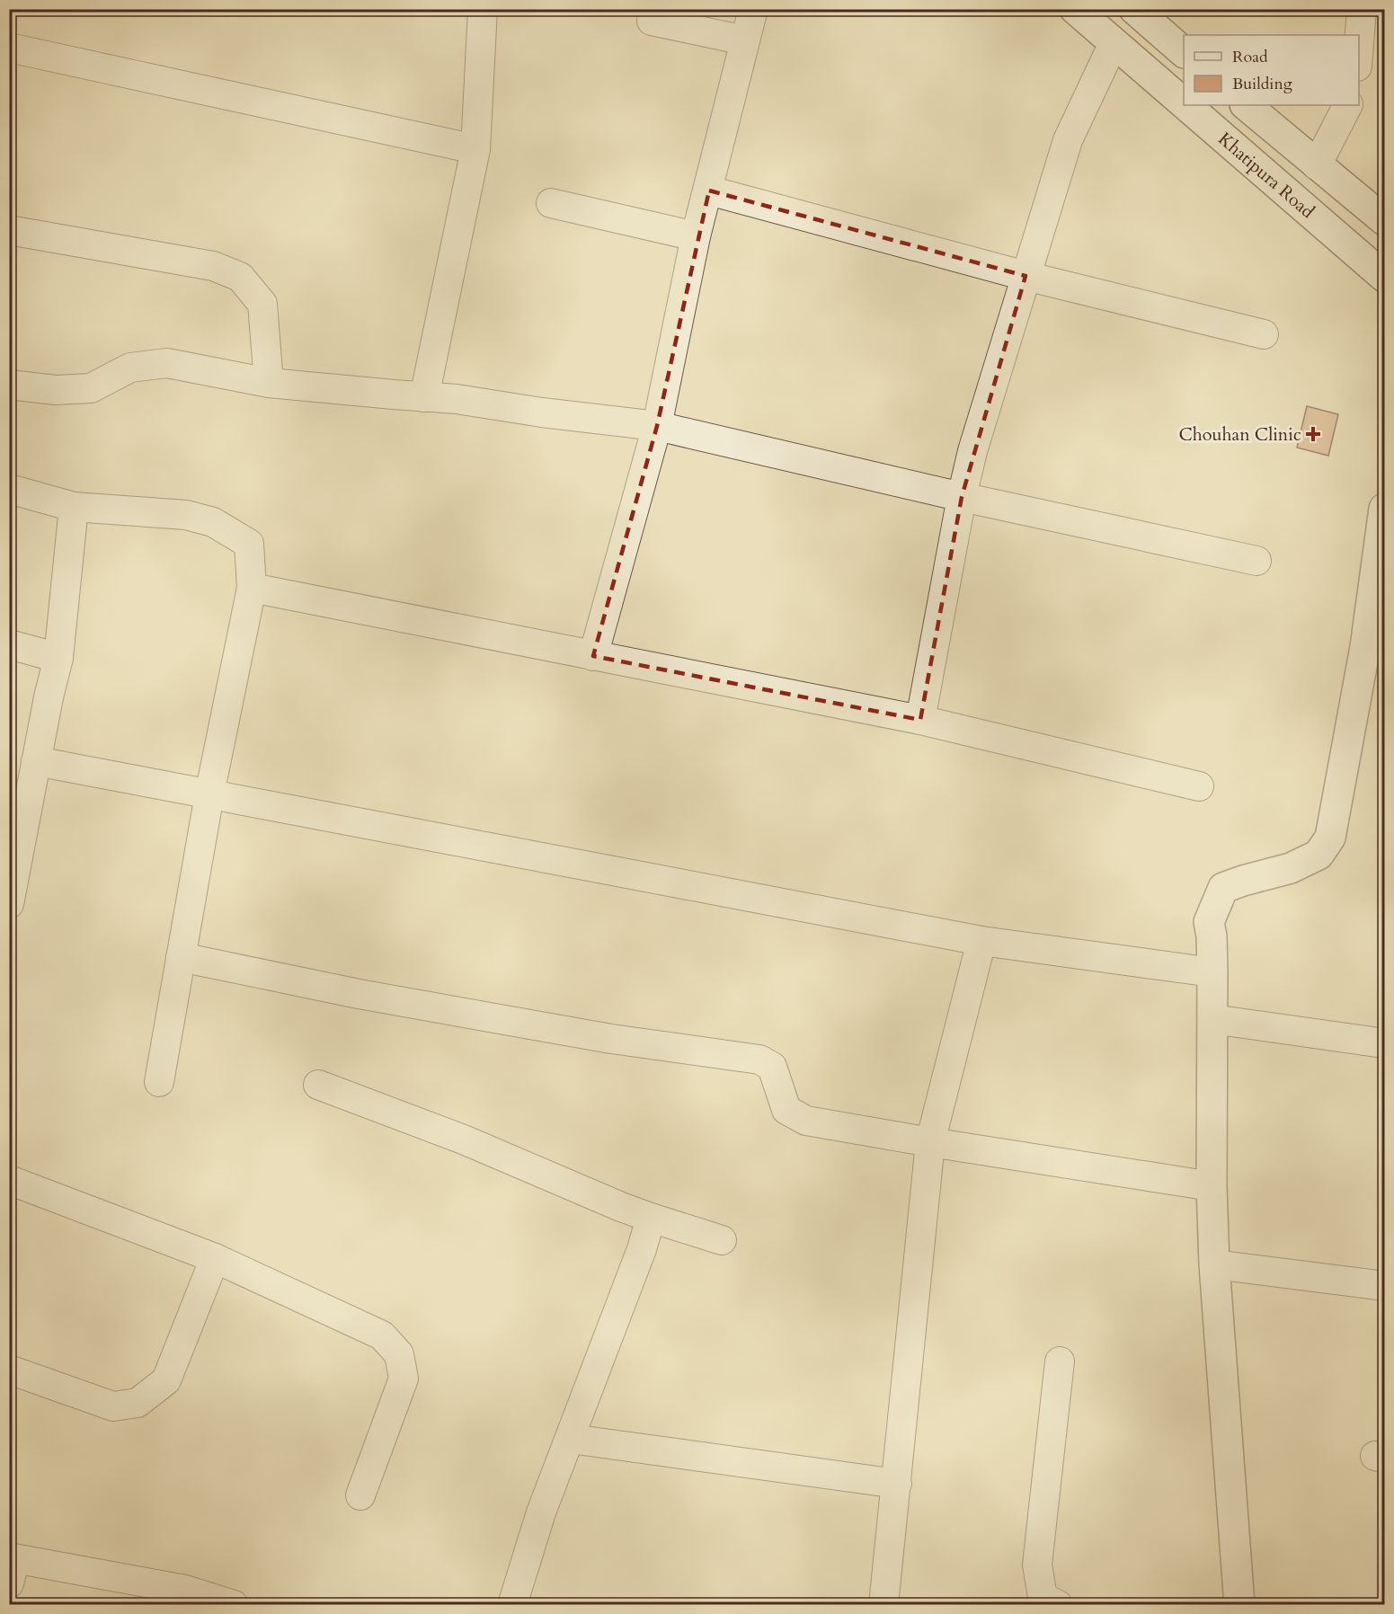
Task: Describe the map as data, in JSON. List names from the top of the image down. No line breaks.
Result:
{"streets":{"street":["Khatipura Road"]},"places":{"health":["Chouhan Clinic"]},"legend":["Road","Building"]}
